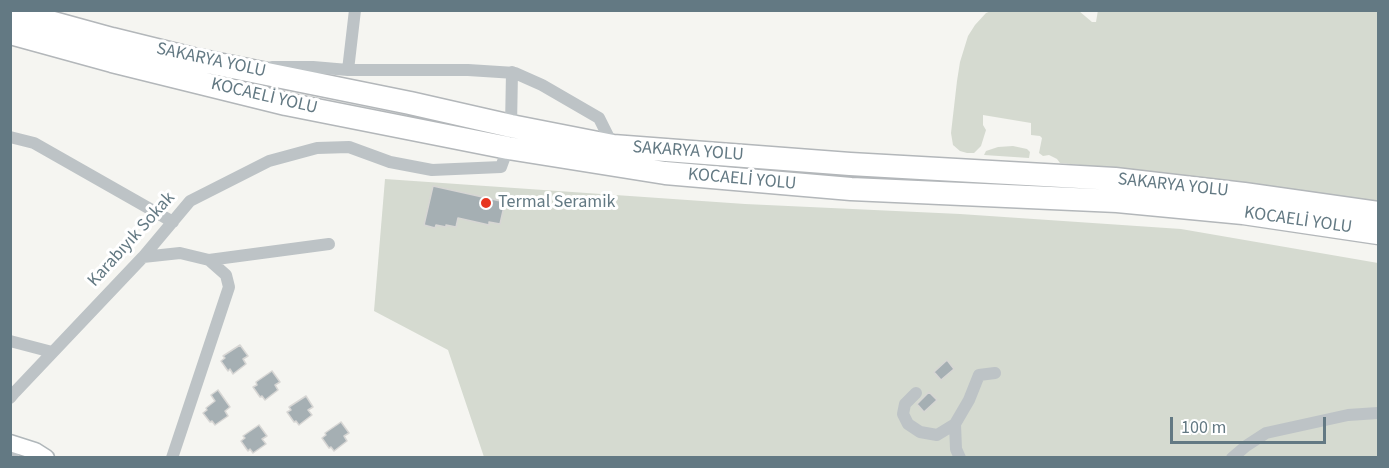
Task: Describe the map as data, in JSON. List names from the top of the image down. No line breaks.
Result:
{"streets":{"highway":["SAKARYA YOLU","KOCAELİ YOLU"],"street":["Karabıyık Sokak"]},"crossings":[["SAKARYA YOLU","KOCAELİ YOLU"],["SAKARYA YOLU","Karabıyık Sokak"],["KOCAELİ YOLU","Karabıyık Sokak"]],"places":["Termal Seramik"],"scale_bar":"100 m"}
